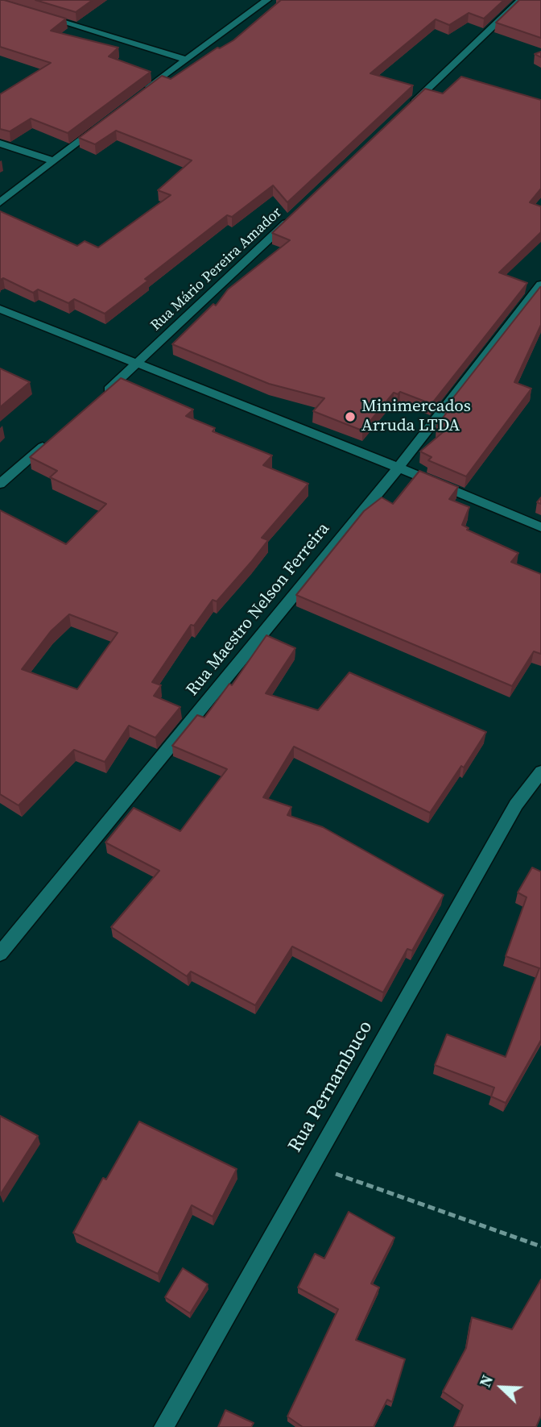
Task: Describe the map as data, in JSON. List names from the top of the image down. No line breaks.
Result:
{"streets":{"street":["Rua Mário Pereira Amador","Rua Maestro Nelson Ferreira","Rua Pernambuco"]},"places":["Minimercados Arruda LTDA"],"north":"top left"}
